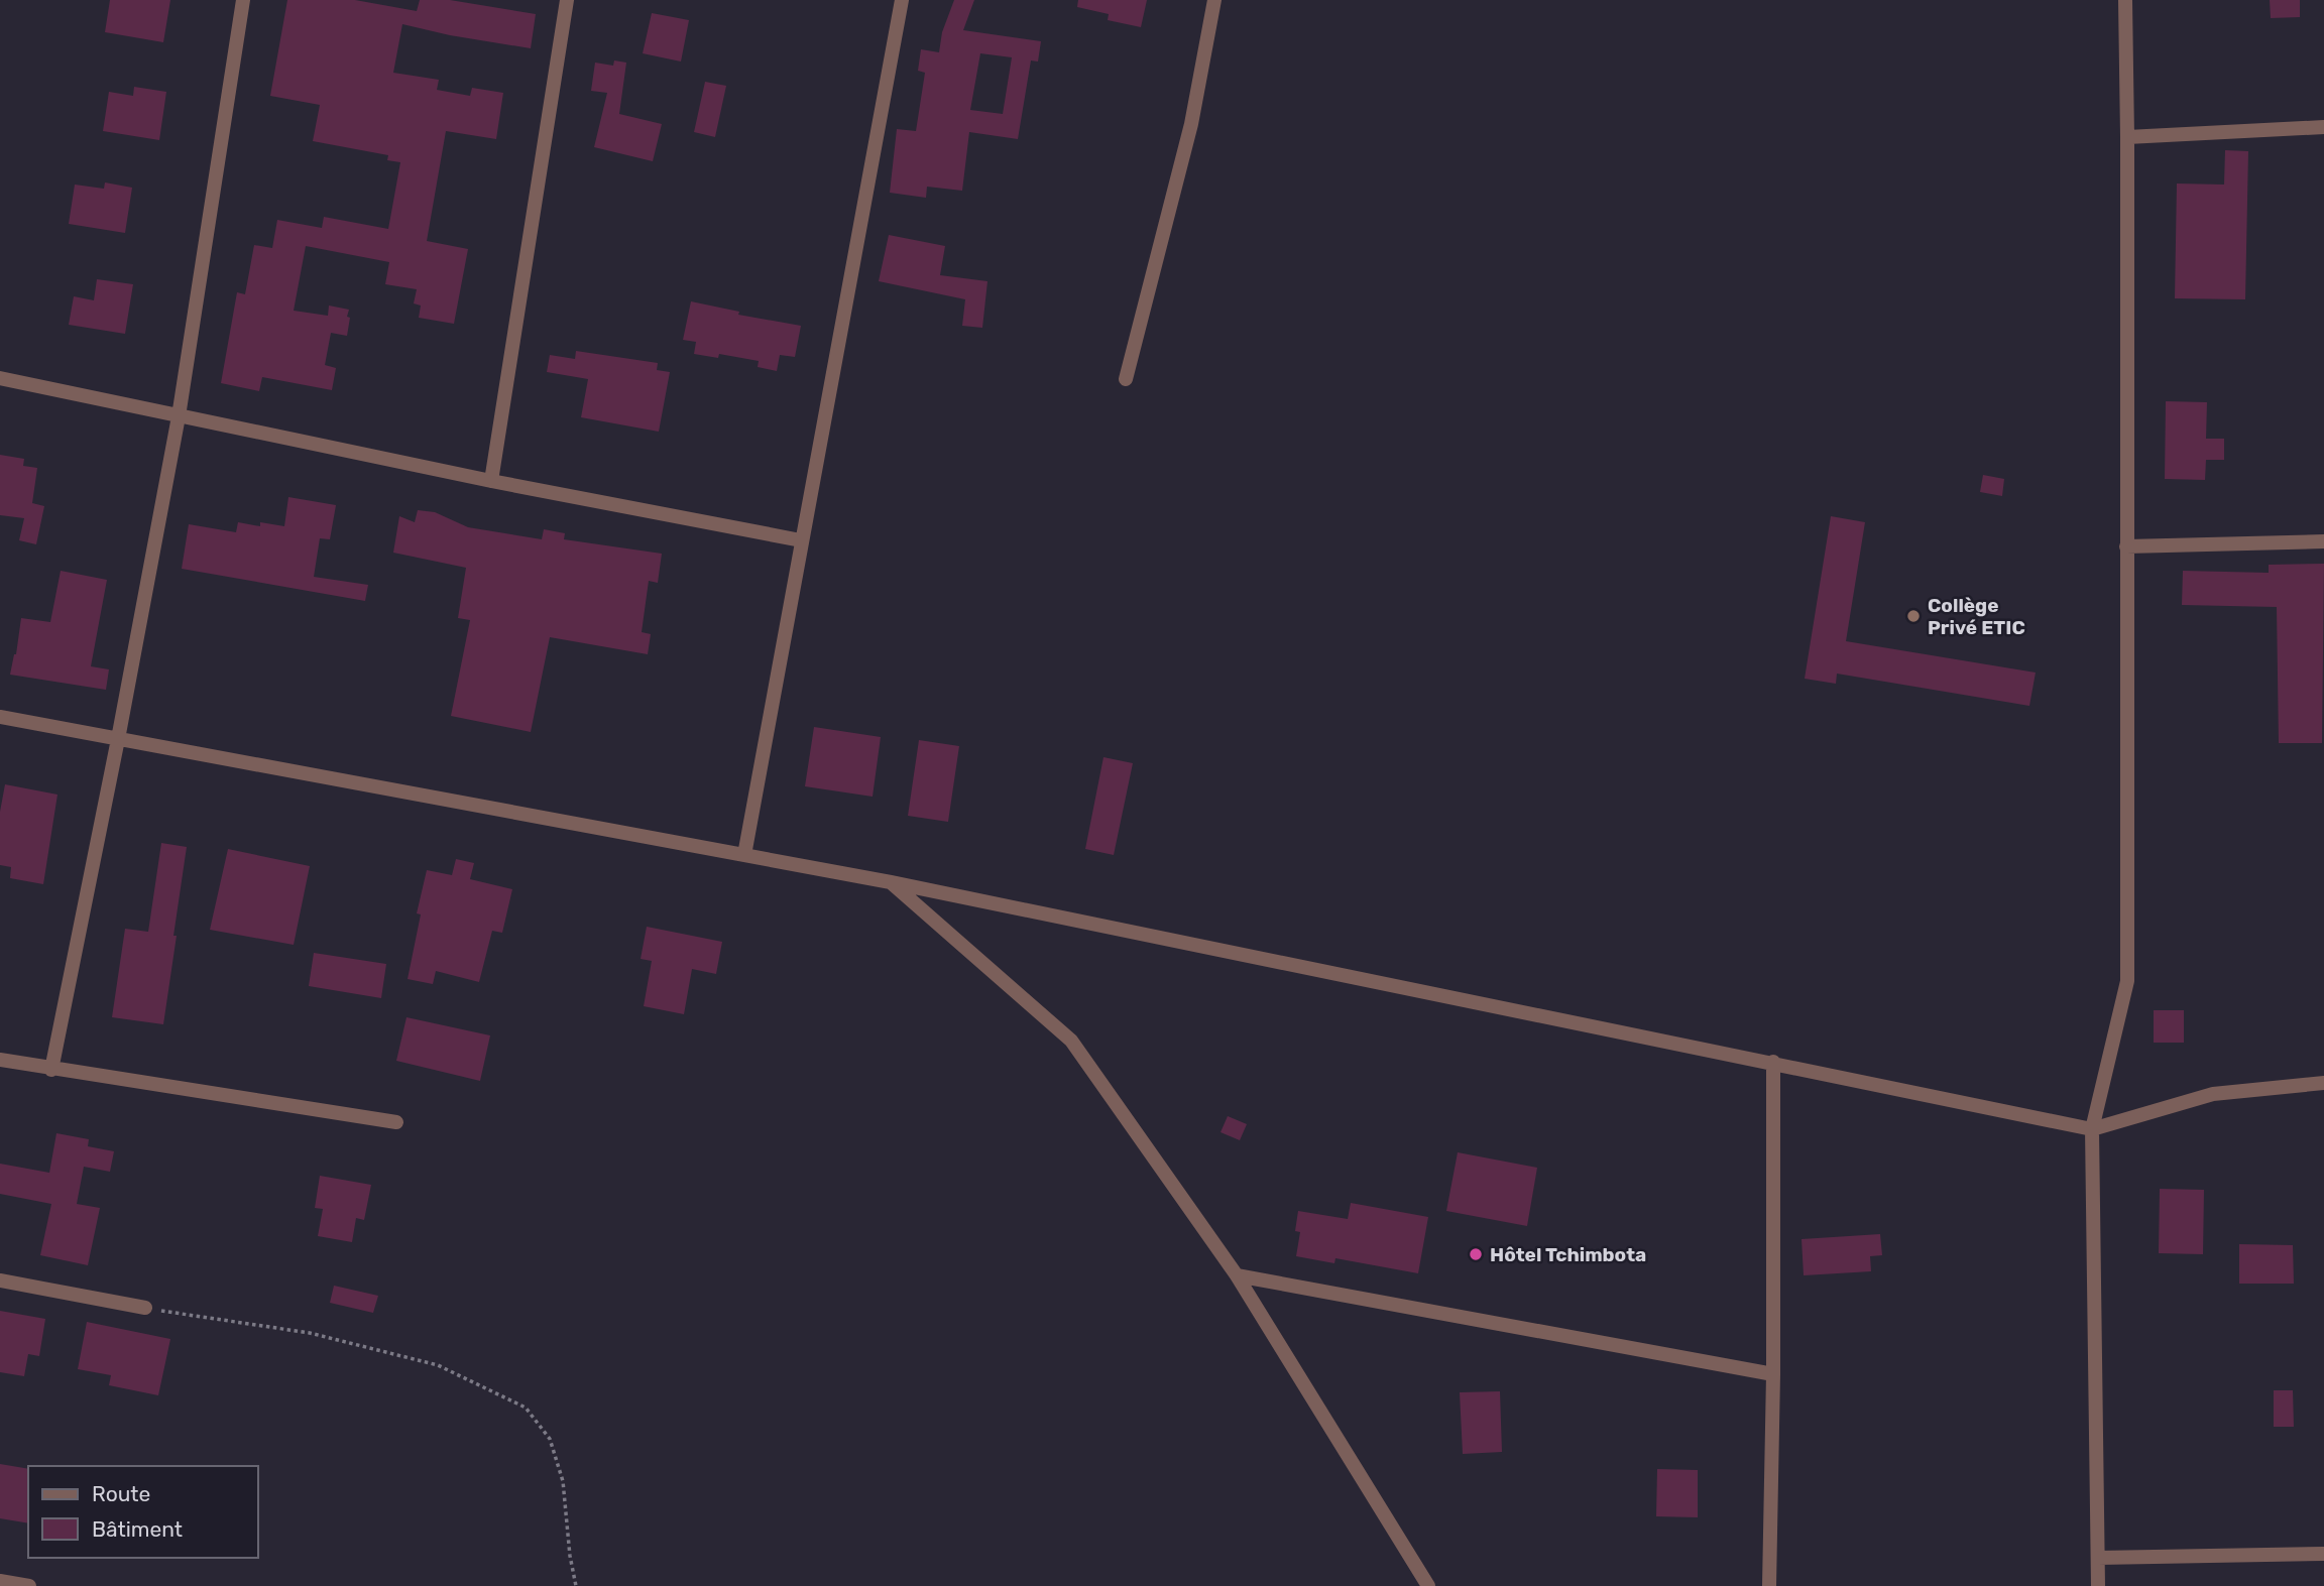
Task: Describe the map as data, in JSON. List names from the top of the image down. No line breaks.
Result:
{"places":["Collège Privé ETIC","Hôtel Tchimbota"],"legend":["Route","Bâtiment"]}
